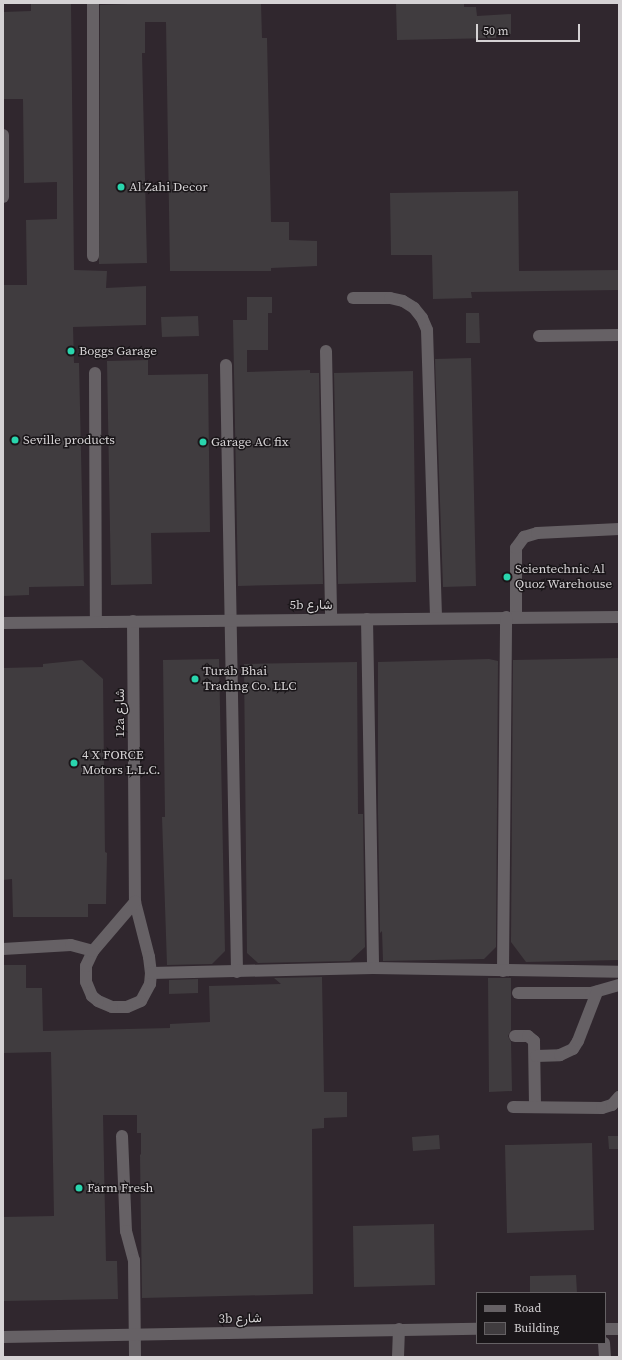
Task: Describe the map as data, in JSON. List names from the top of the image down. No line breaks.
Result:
{"streets":{"street":["5b شارع","12a شارع","3b شارع"]},"crossings":[["5b شارع","12a شارع"]],"places":["Al Zahi Decor","Boggs Garage","Seville products","Garage AC fix","Scientechnic Al Quoz Warehouse","Turab Bhai Trading Co. LLC","4 X FORCE Motors L.L.C.","Farm Fresh"],"legend":["Road","Building"],"scale_bar":"50 m"}
